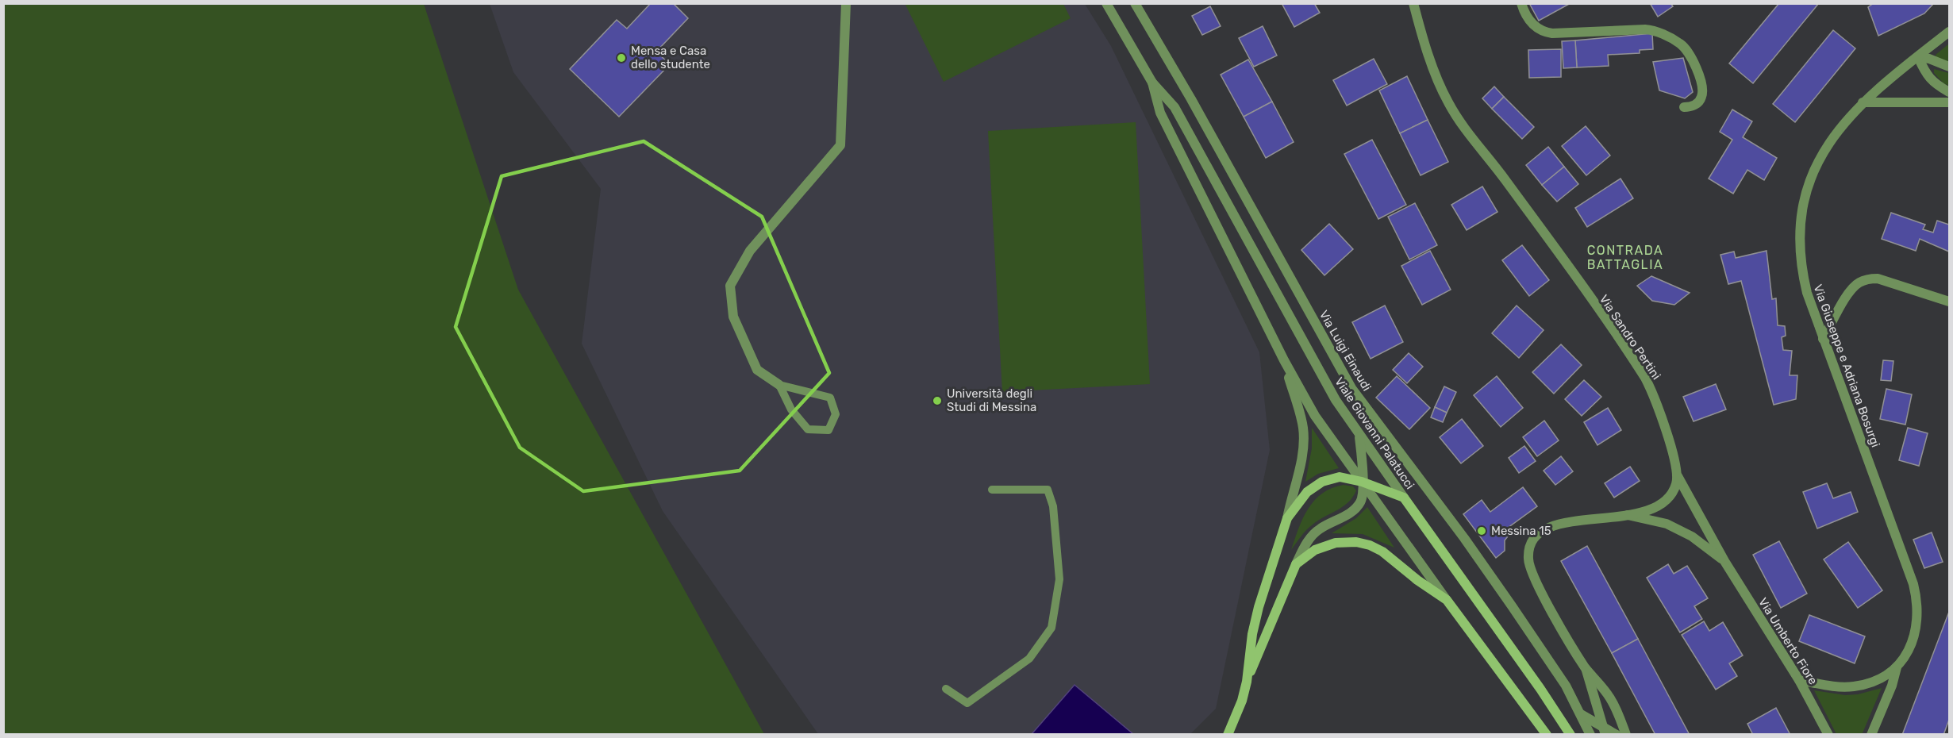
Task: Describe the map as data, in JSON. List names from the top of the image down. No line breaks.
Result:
{"streets":{"main road":["Viale Giovanni Palatucci"],"street":["Via Sandro Pertini","Via Luigi Einaudi","Via Giuseppe e Adriana Bosurgi","Via Umberto Fiore"]},"crossings":[["Via Sandro Pertini","Via Umberto Fiore"],["Via Giuseppe e Adriana Bosurgi","Via Umberto Fiore"]],"districts":["CONTRADA BATTAGLIA"],"places":["Mensa e Casa dello studente","Università degli Studi di Messina","Messina 15"]}
